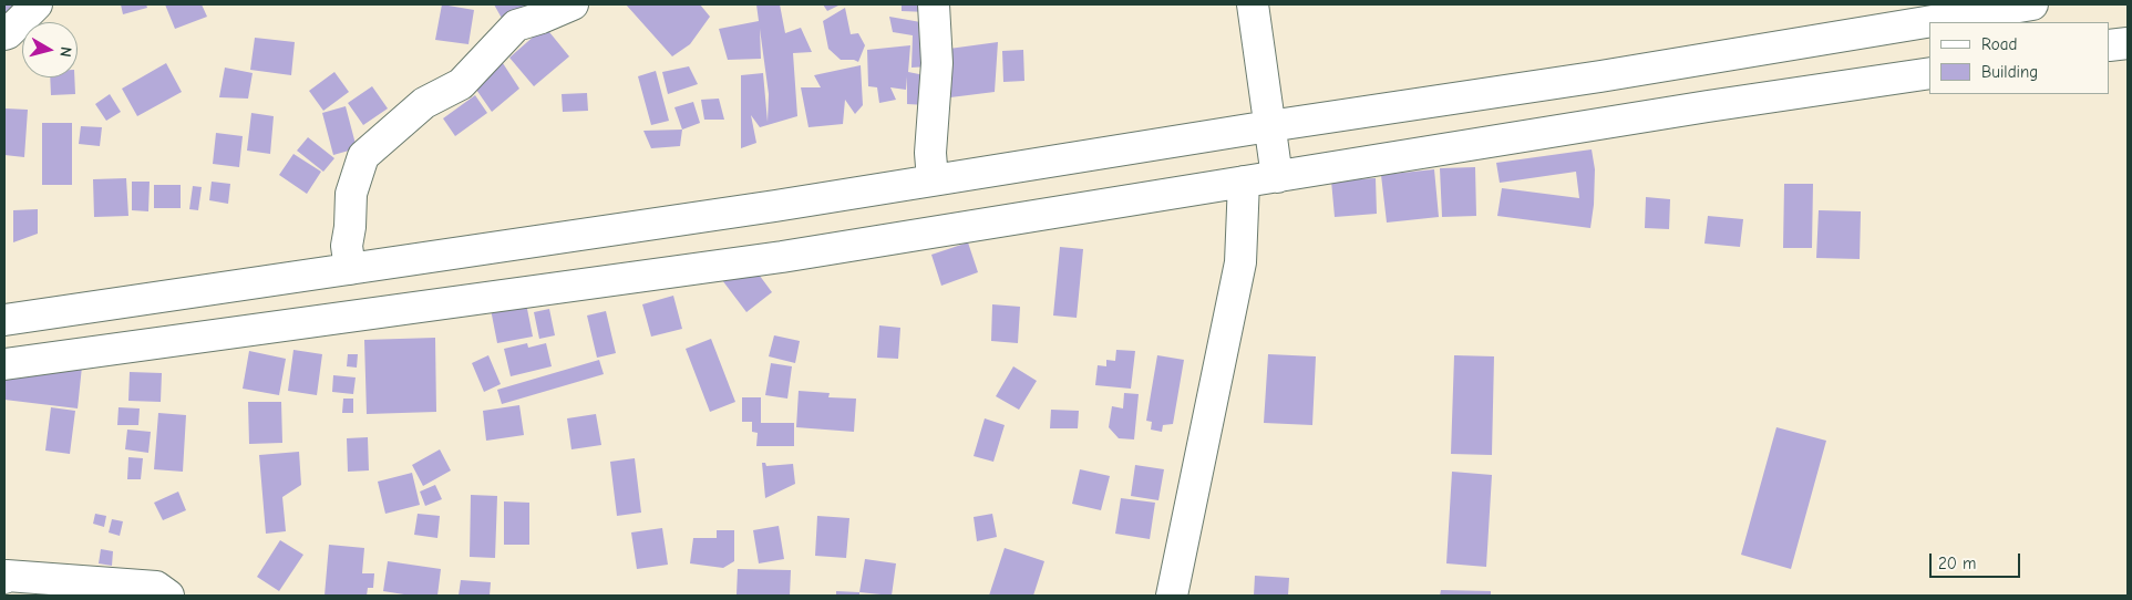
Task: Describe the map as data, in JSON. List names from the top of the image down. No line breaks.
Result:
{"legend":["Road","Building"],"scale_bar":"20 m","north":"right"}
